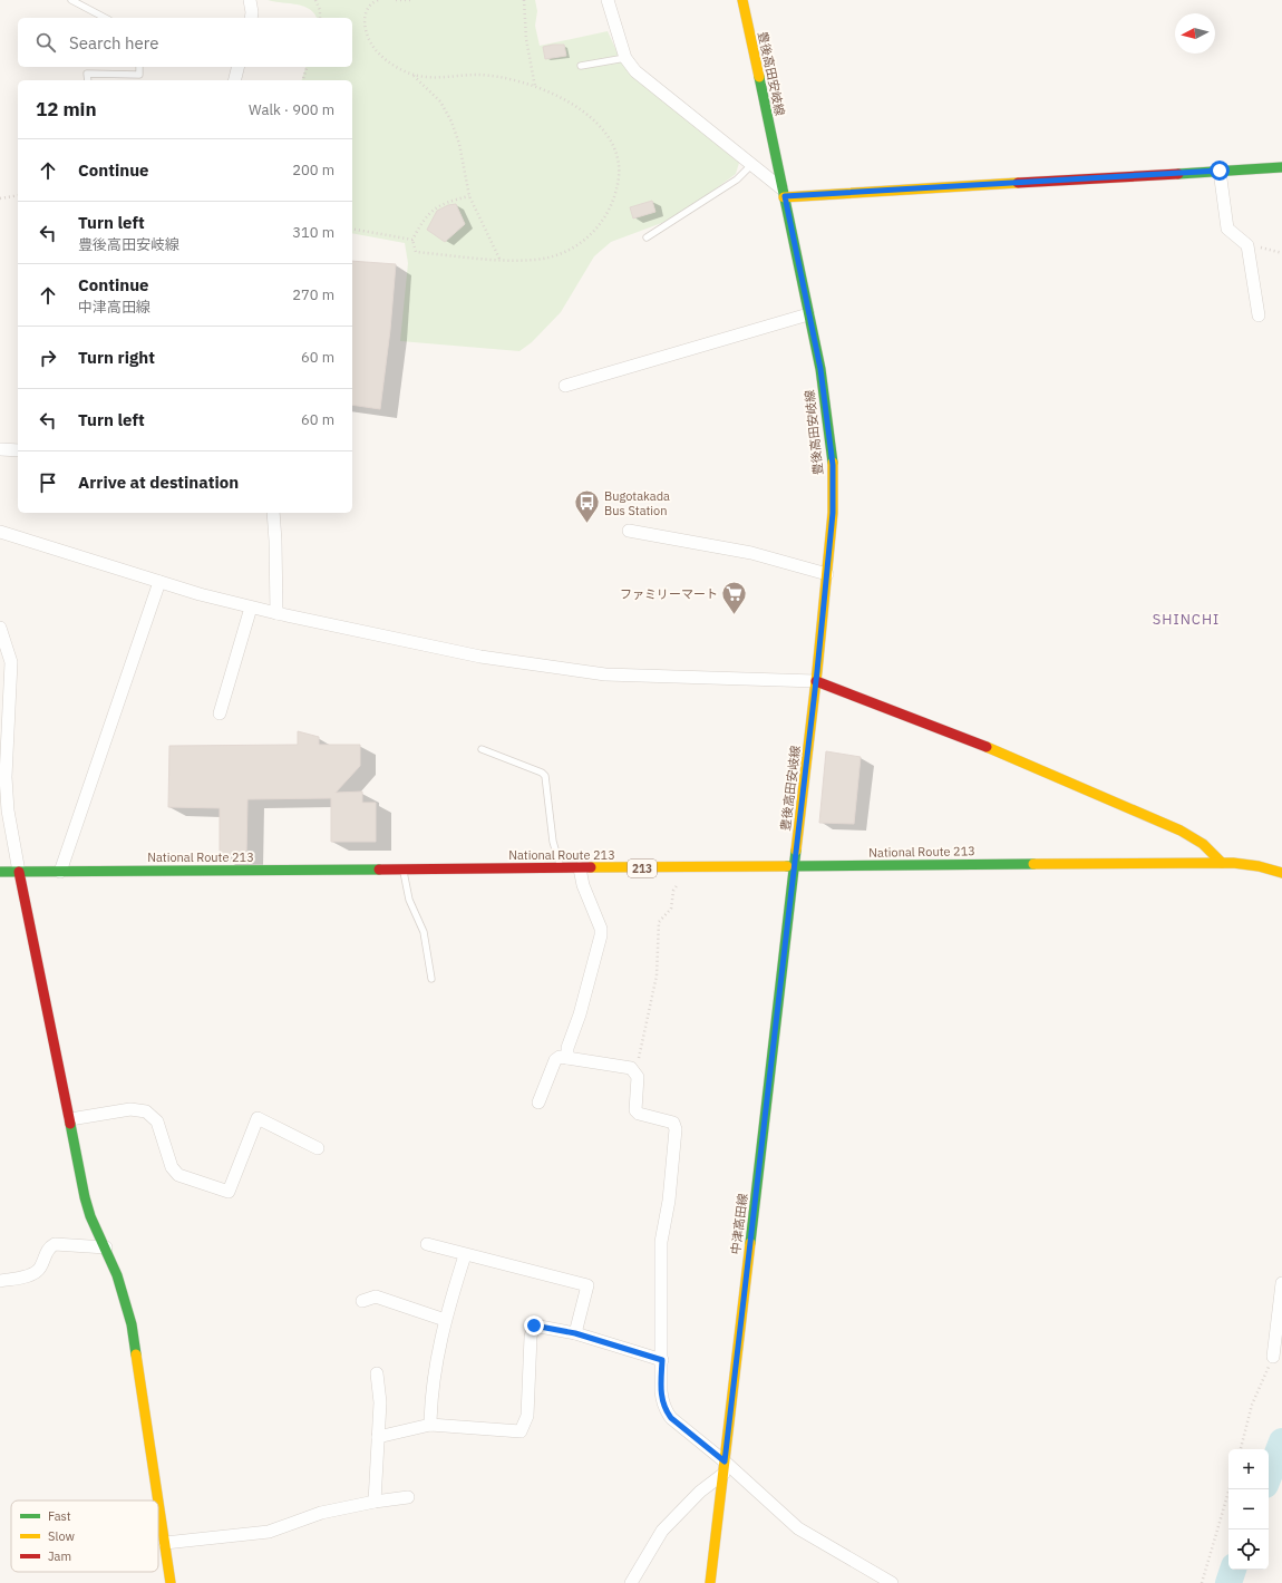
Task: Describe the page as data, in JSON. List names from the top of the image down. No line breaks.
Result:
{"streets":{"main road":["豊後高田安岐線","National Route 213","213","中津高田線"]},"crossings":[["豊後高田安岐線","National Route 213"],["豊後高田安岐線","中津高田線"],["National Route 213","中津高田線"]],"districts":["SHINCHI"],"places":{"bus stop":["Bugotakada Bus Station"],"supermarket":["ファミリーマート"]},"legend":["Fast","Slow","Jam"],"north":"left","page":{"search":"Search here","heading":["12 min","Walk · 900 m"],"list":[["Continue","200 m"],["Turn left","豊後高田安岐線","310 m"],["Continue","中津高田線","270 m"],["Turn right","60 m"],["Turn left","60 m"],"Arrive at destination"],"map_buttons":["+","−"]}}
